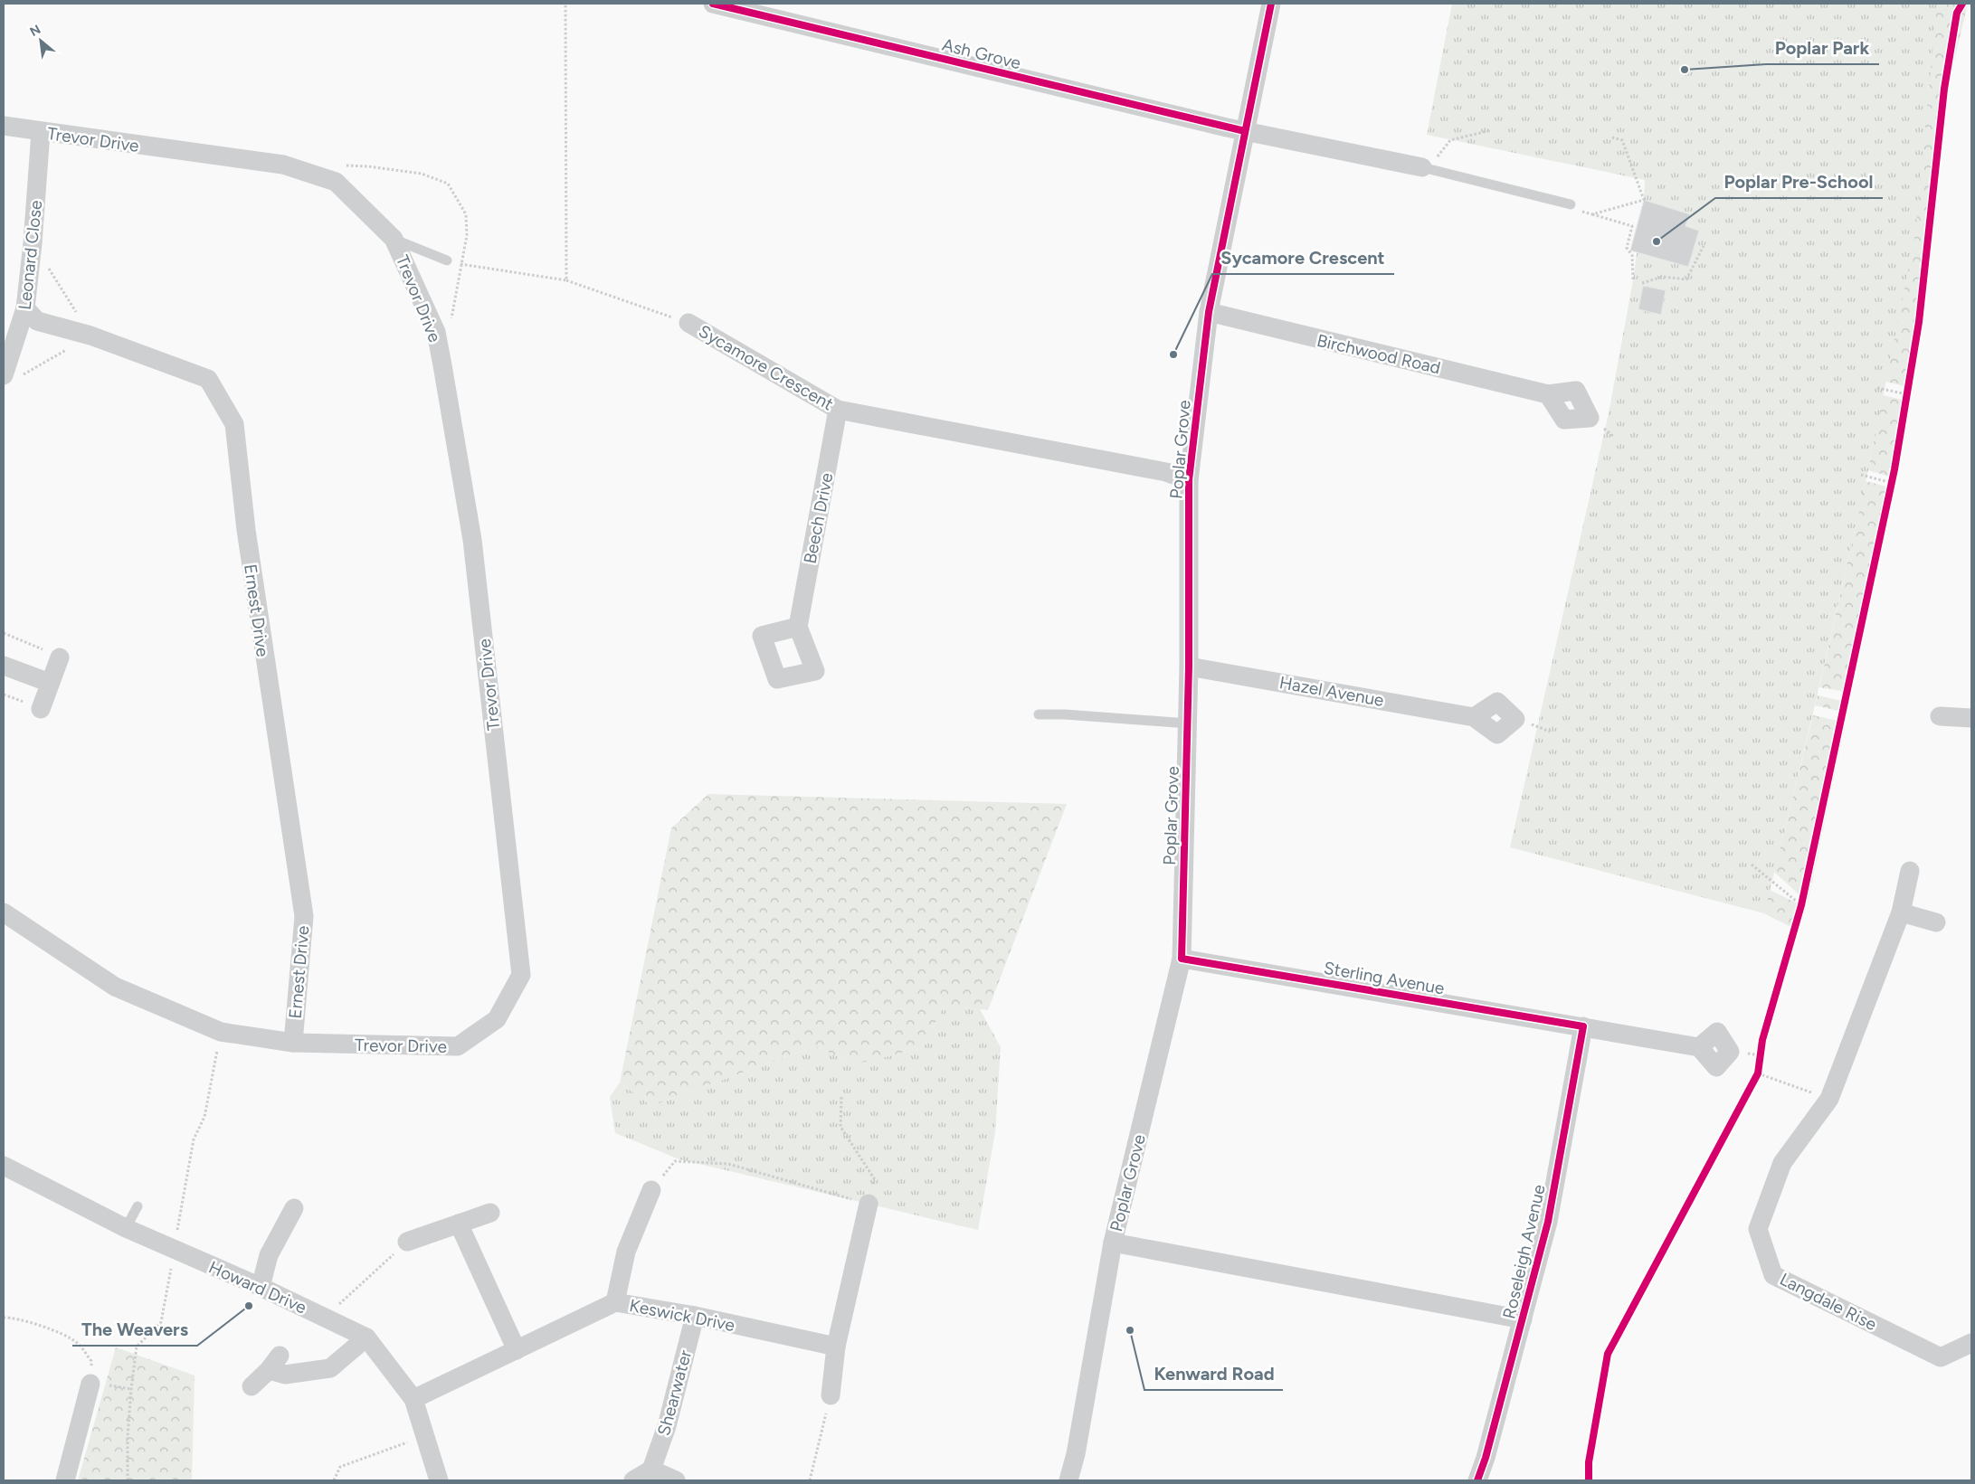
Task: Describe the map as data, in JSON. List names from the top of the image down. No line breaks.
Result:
{"streets":{"street":["Ash Grove","Trevor Drive","Leonard Close","Birchwood Road","Sycamore Crescent","Poplar Grove","Beech Drive","Ernest Drive","Hazel Avenue","Sterling Avenue","Roseleigh Avenue","Howard Drive","Langdale Rise","Keswick Drive","Shearwater"]},"crossings":[["Ash Grove","Poplar Grove"],["Trevor Drive","Leonard Close"],["Trevor Drive","Ernest Drive"],["Leonard Close","Ernest Drive"],["Birchwood Road","Poplar Grove"],["Sycamore Crescent","Poplar Grove"],["Sycamore Crescent","Beech Drive"],["Poplar Grove","Hazel Avenue"],["Poplar Grove","Sterling Avenue"],["Sterling Avenue","Roseleigh Avenue"],["Howard Drive","Keswick Drive"],["Keswick Drive","Shearwater"]],"places":["Poplar Park","Poplar Pre-School","Sycamore Crescent","The Weavers","Kenward Road"],"north":"top left"}
